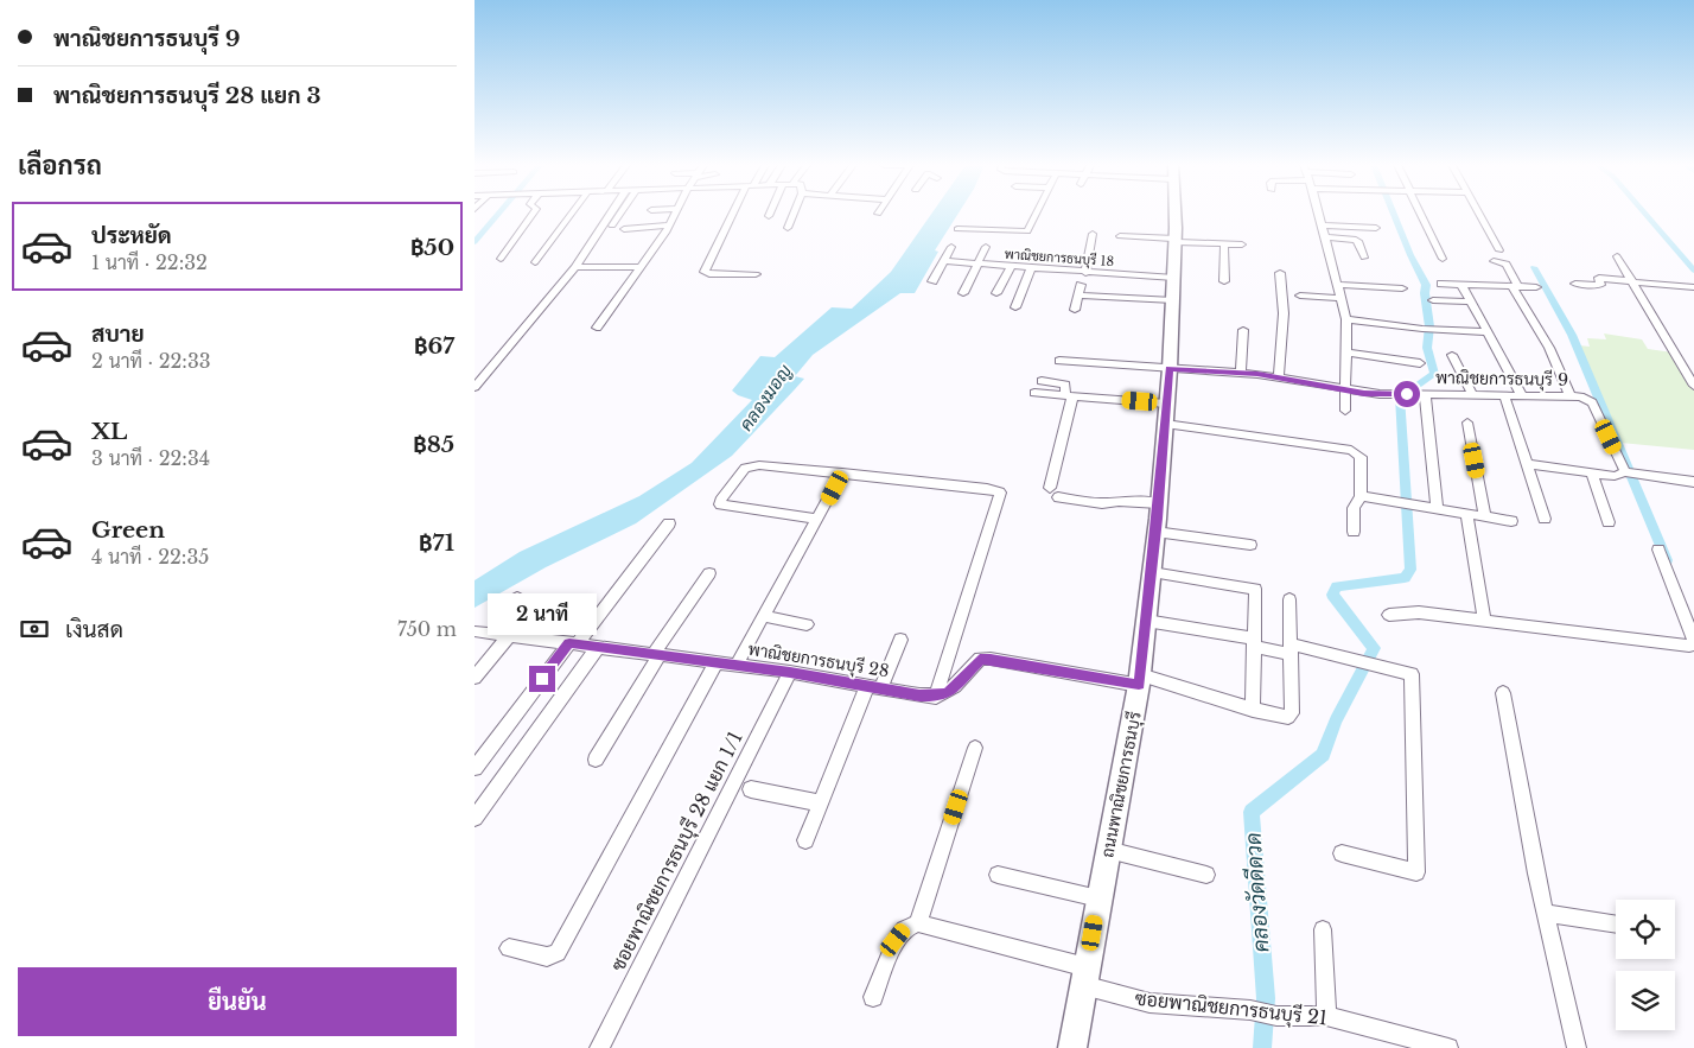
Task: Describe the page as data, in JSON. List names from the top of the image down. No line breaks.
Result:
{"streets":{"main road":["ถนนพาณิชยการธนบุรี"],"street":["พาณิชยการธนบุรี 18","พาณิชยการธนบุรี 9","พาณิชยการธนบุรี 28","ซอยพาณิชยการธนบุรี 28 แยก 1/1","ซอยพาณิชยการธนบุรี 21"]},"crossings":[["พาณิชยการธนบุรี 18","ถนนพาณิชยการธนบุรี"],["พาณิชยการธนบุรี 9","ถนนพาณิชยการธนบุรี"],["พาณิชยการธนบุรี 28","ซอยพาณิชยการธนบุรี 28 แยก 1/1"],["ถนนพาณิชยการธนบุรี","ซอยพาณิชยการธนบุรี 21"]],"water":["คลองมอญ","คลองวัดดีดวด"],"page":{"banner":["พาณิชยการธนบุรี 9","พาณิชยการธนบุรี 28 แยก 3"],"heading":"เลือกรถ","list":[{"name":"ประหยัด","note":"1 นาที · 22:32","value":"฿50"},{"name":"สบาย","note":"2 นาที · 22:33","value":"฿67"},{"name":"XL","note":"3 นาที · 22:34","value":"฿85"},{"name":"Green","note":"4 นาที · 22:35","value":"฿71"}],"bubble":"2 นาที","pay":["เงินสด","750 m"],"buttons":"ยืนยัน"}}
